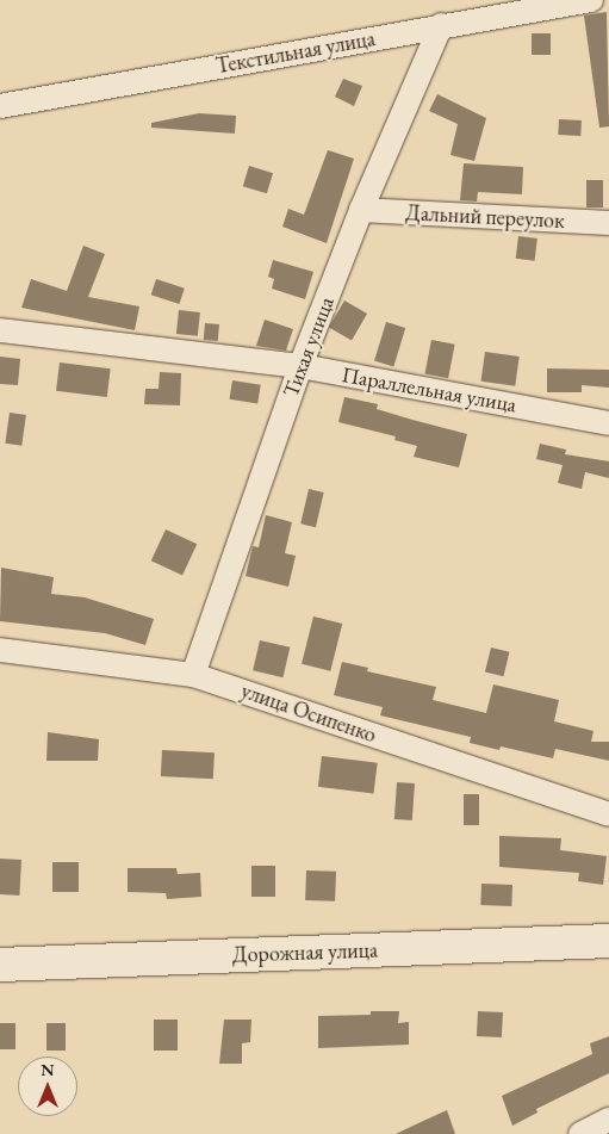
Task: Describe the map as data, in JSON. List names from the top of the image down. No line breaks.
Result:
{"streets":{"main road":["Дорожная улица"],"street":["Текстильная улица","Дальний переулок","Тихая улица","Параллельная улица","улица Осипенко"]},"crossings":[["Текстильная улица","Тихая улица"],["Дальний переулок","Тихая улица"],["Тихая улица","Параллельная улица"],["Тихая улица","улица Осипенко"]],"north":"top"}
